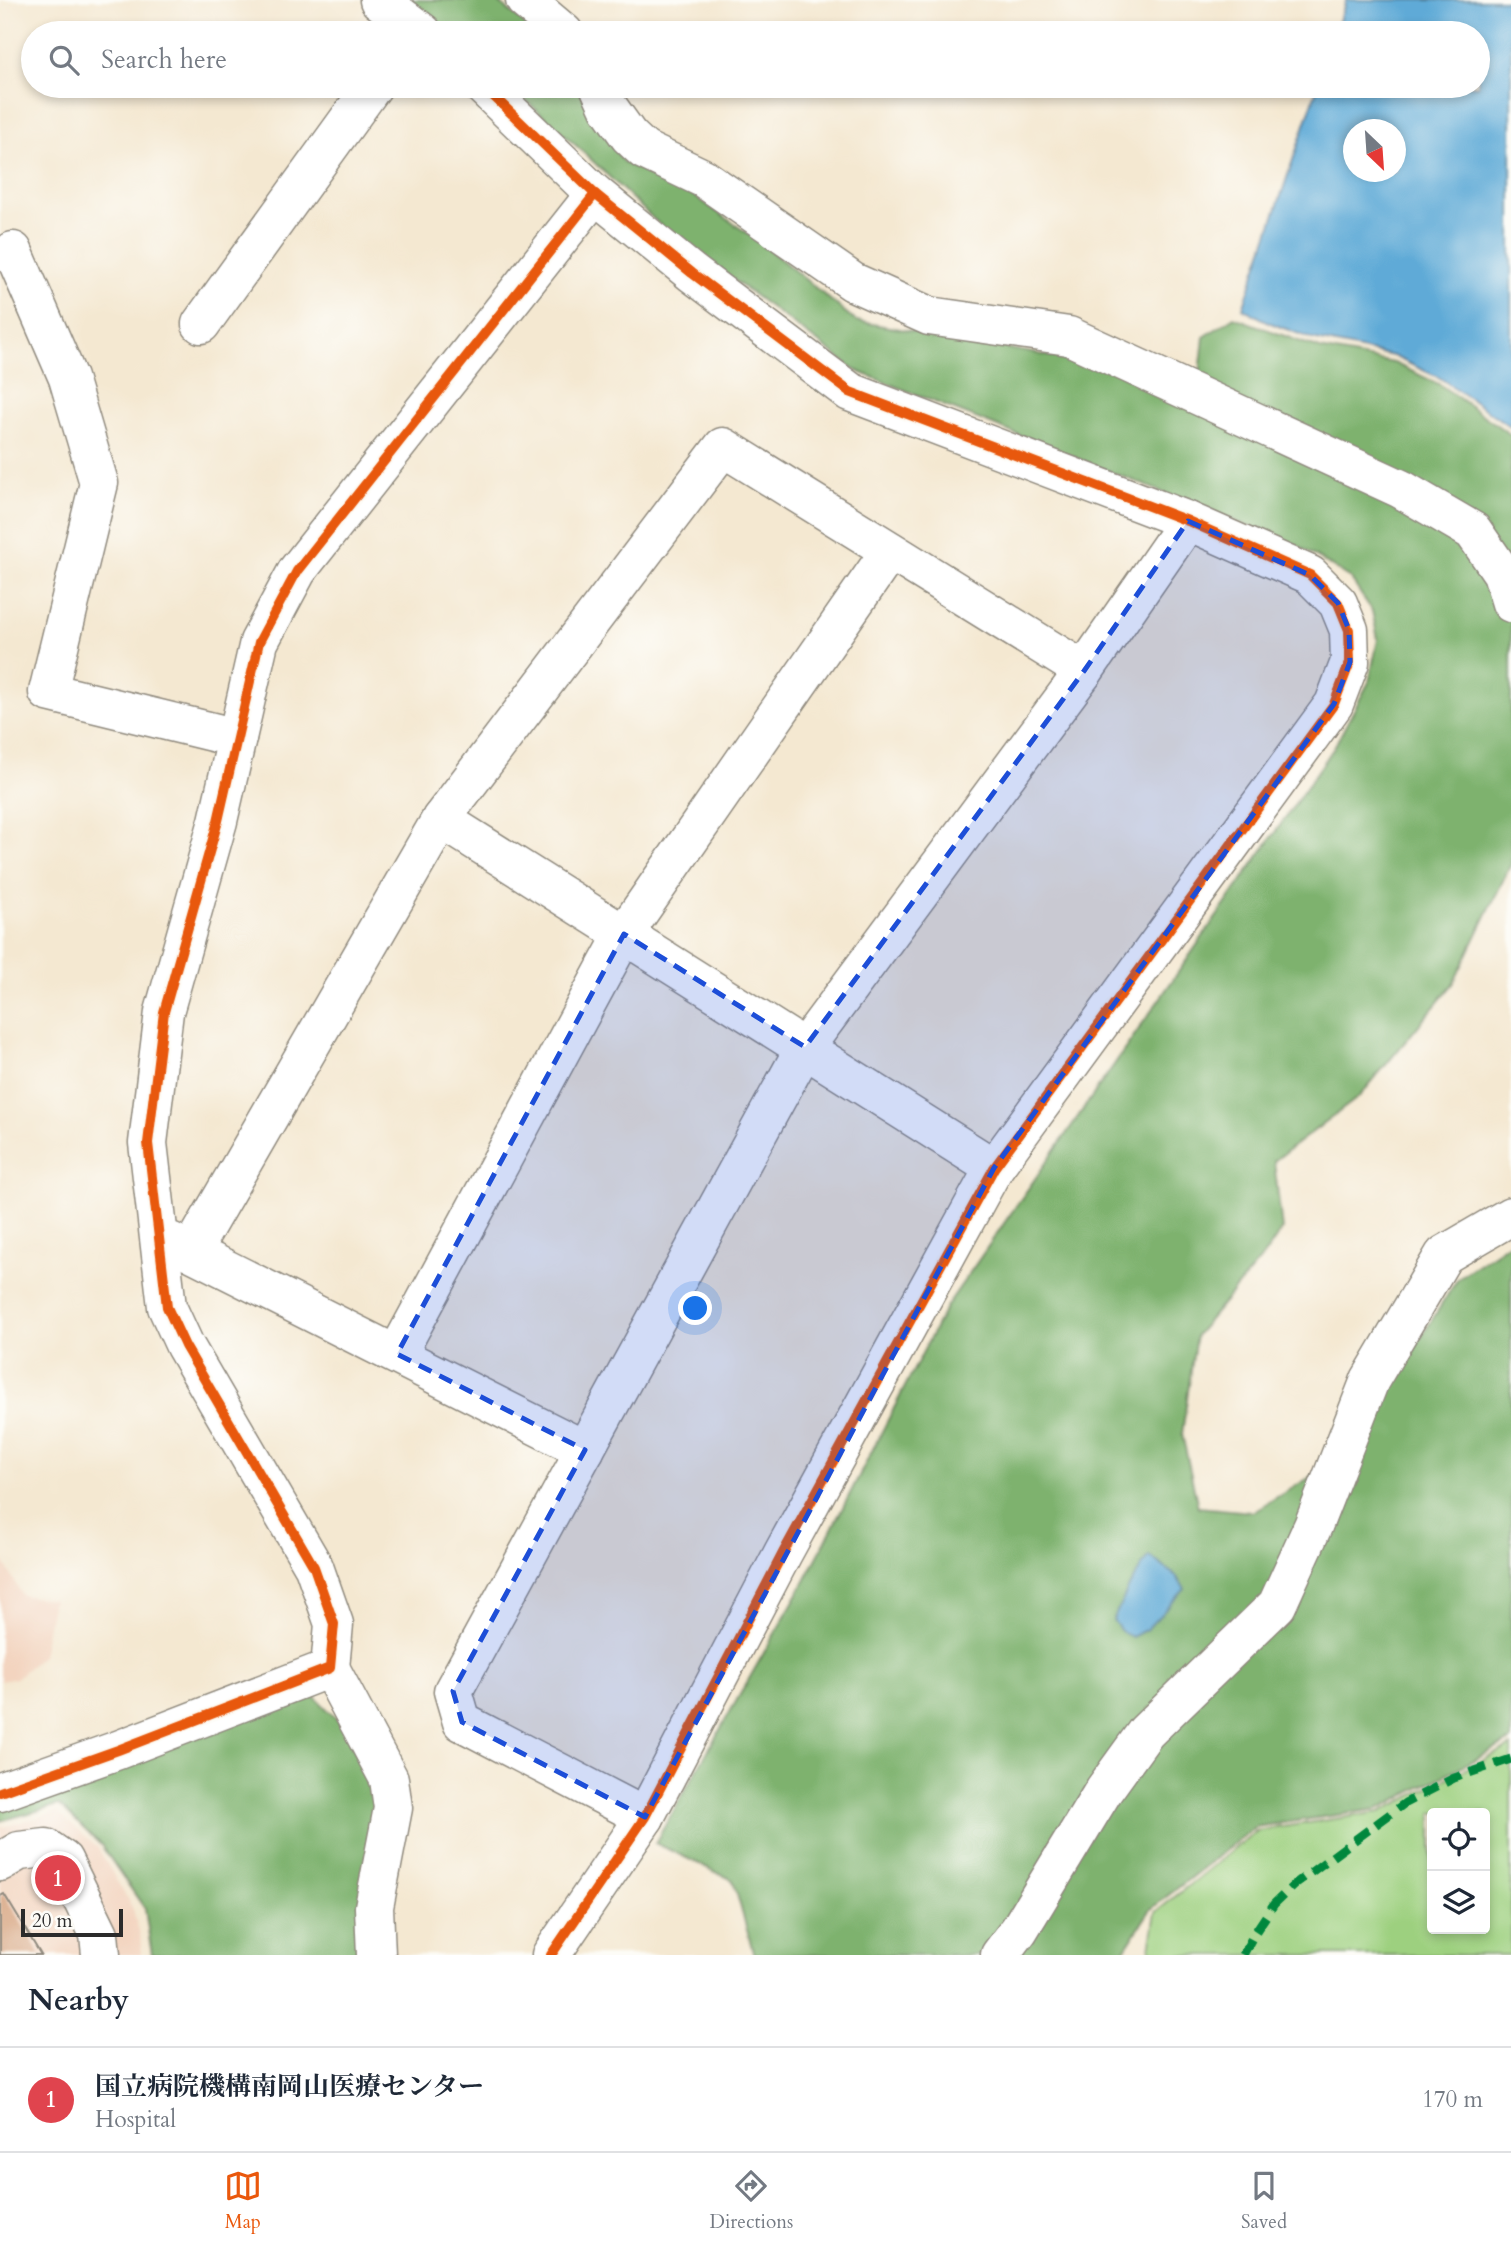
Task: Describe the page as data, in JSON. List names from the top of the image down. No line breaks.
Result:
{"scale_bar":"20 m","north":"bottom right","page":{"search":"Search here","pins":"1","scale":"20 m","heading":"Nearby","list":[{"mark":"1","name":"国立病院機構南岡山医療センター","note":"Hospital","value":"170 m"}],"nav":["Map","Directions","Saved"]}}
